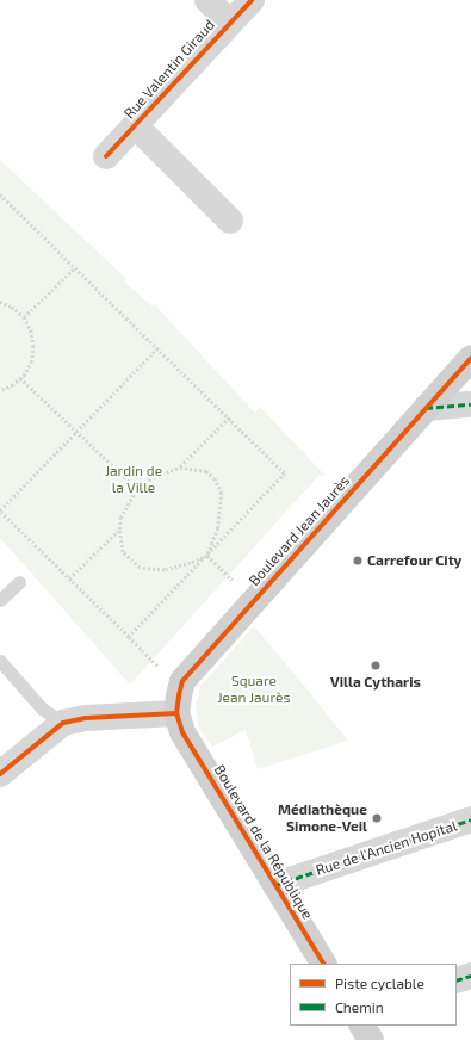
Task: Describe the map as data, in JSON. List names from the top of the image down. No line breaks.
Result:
{"streets":{"street":["Rue Valentin Giraud","Boulevard Jean Jaurès","Boulevard de la République","Rue de l'Ancien Hopital"]},"crossings":[["Boulevard Jean Jaurès","Boulevard de la République"],["Boulevard de la République","Rue de l'Ancien Hopital"]],"parks":["Jardin de la Ville","Square Jean Jaurès"],"places":["Carrefour City","Villa Cytharis","Médiathèque Simone-Veil"],"legend":["Piste cyclable","Chemin"]}
